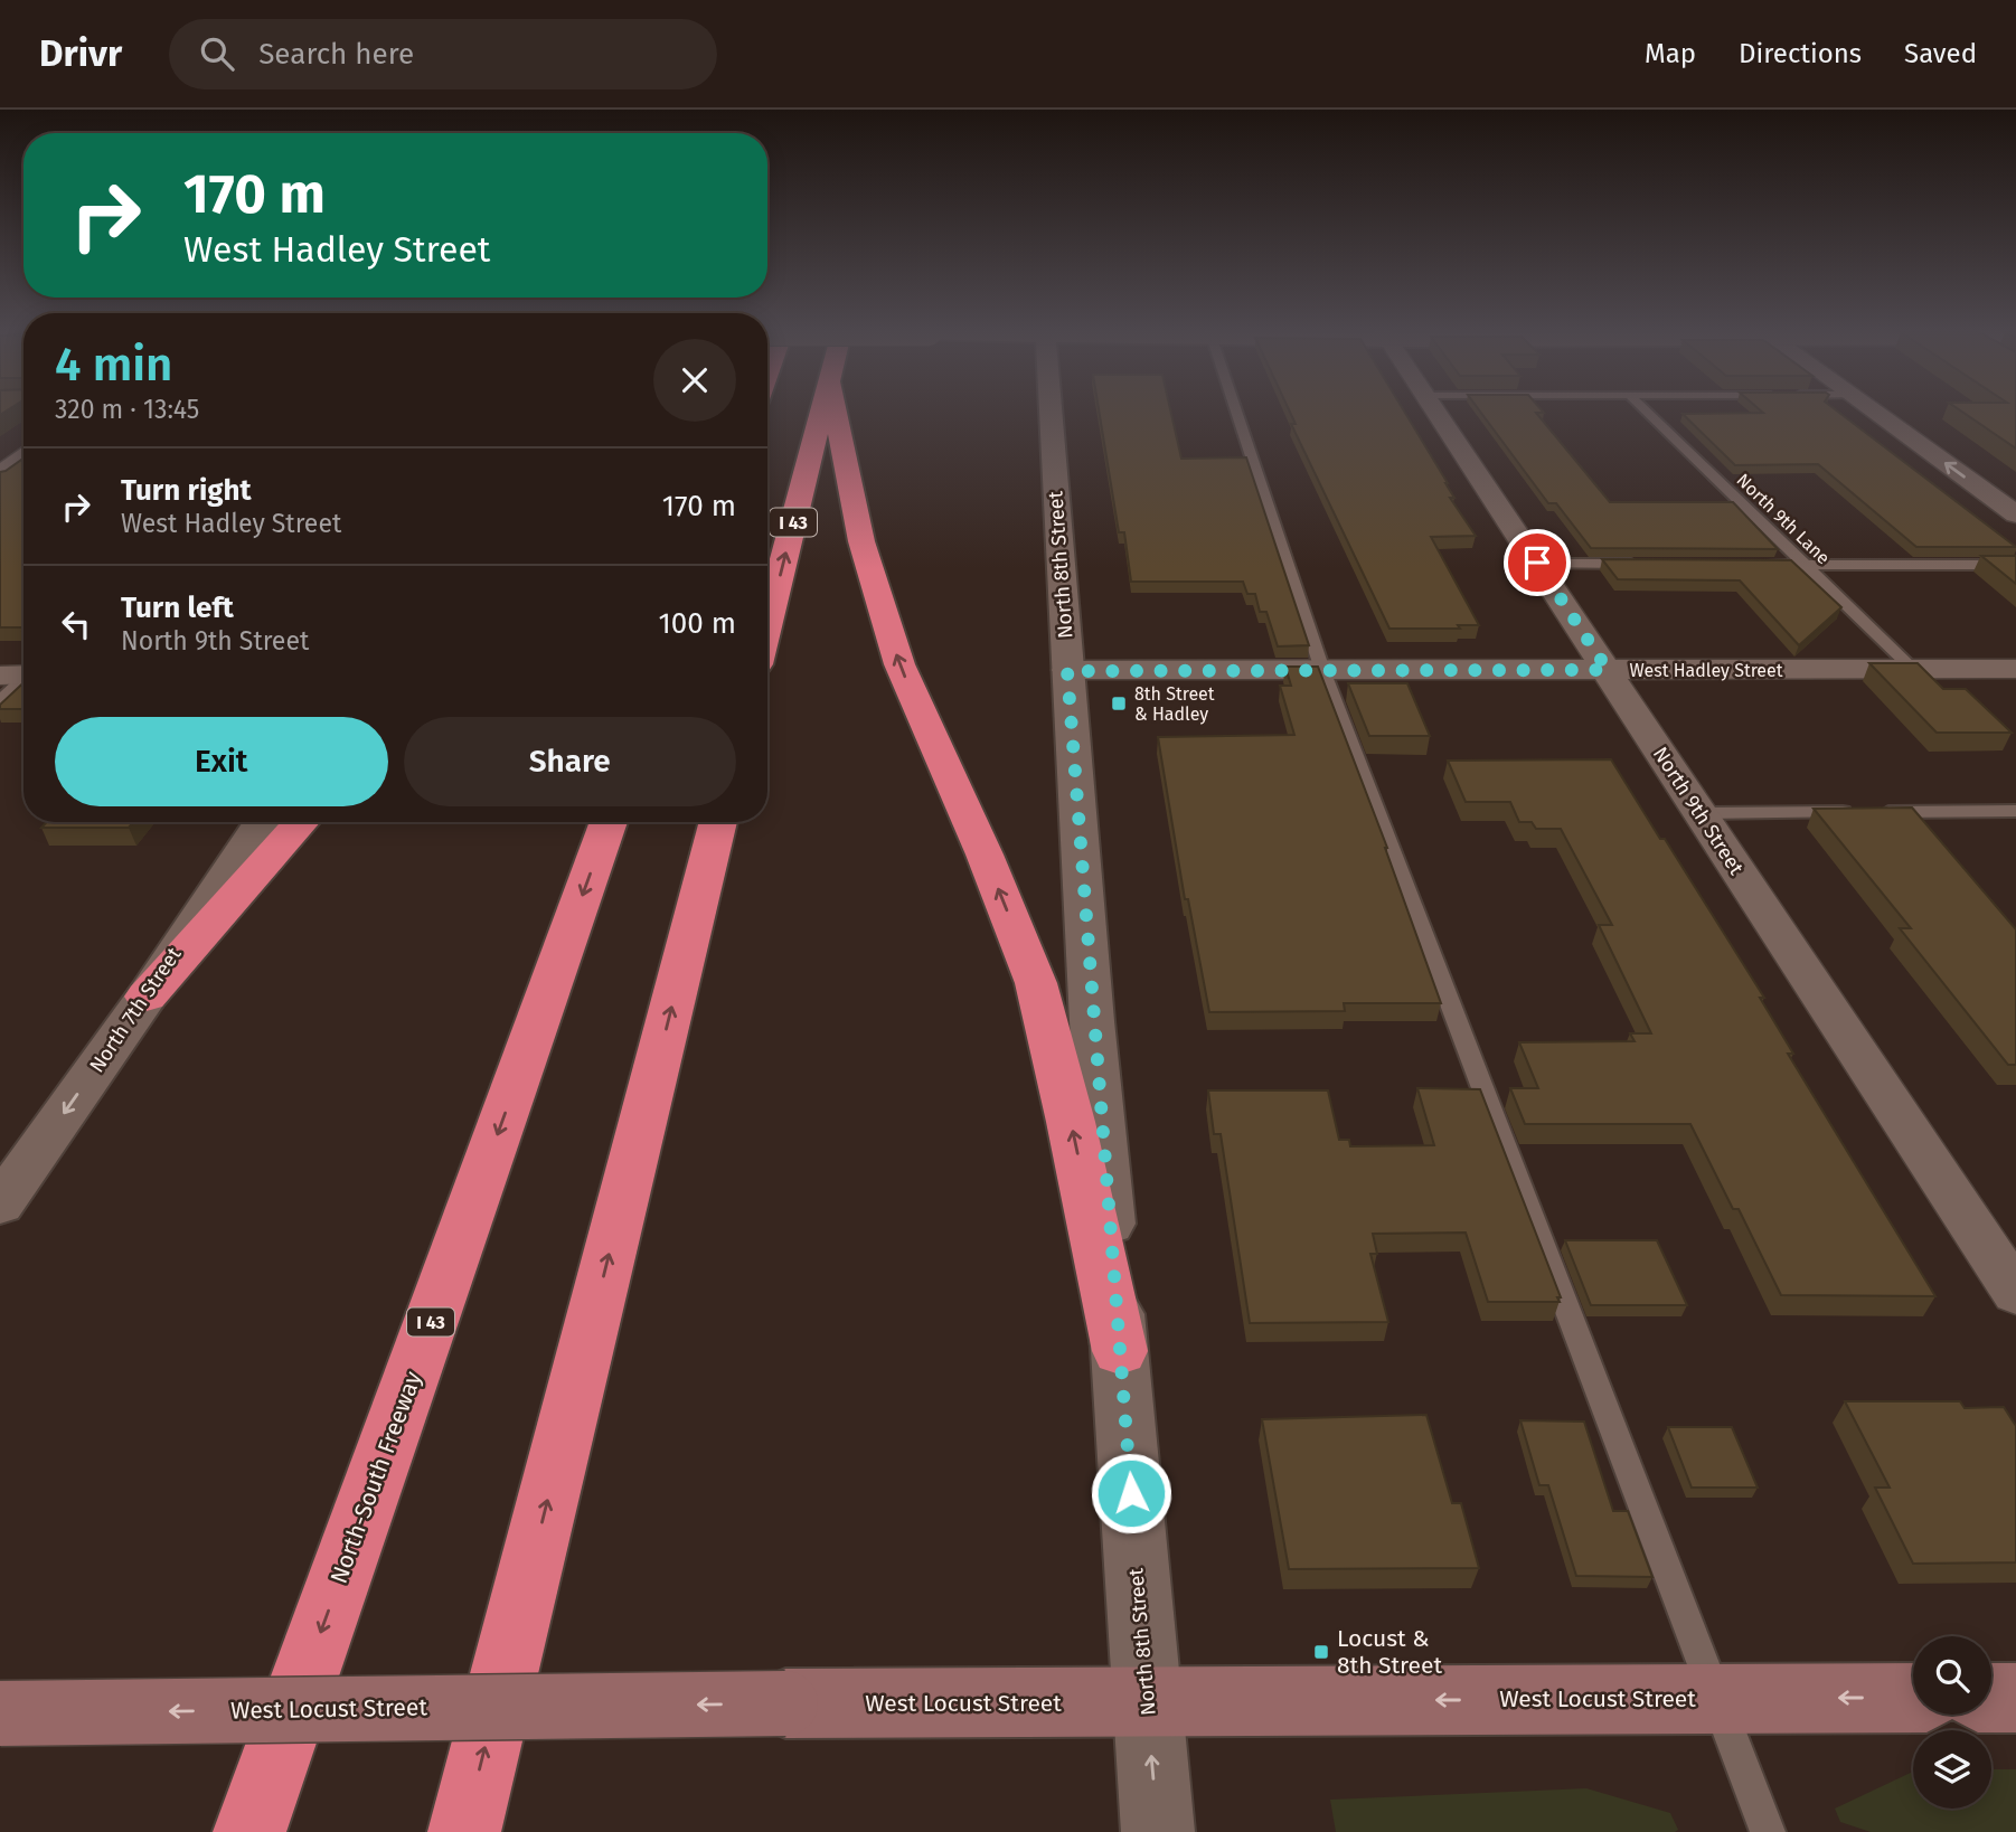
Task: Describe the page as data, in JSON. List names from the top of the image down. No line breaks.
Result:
{"streets":{"highway":["I 43","North-South Freeway"],"main road":["West Locust Street"],"street":["North 8th Street","West Hadley Street","North 9th Street","North 7th Street"],"lane":["North 9th Lane"]},"crossings":[["North 9th Lane","West Hadley Street"],["North 8th Street","West Hadley Street"],["North 8th Street","West Locust Street"],["West Hadley Street","North 9th Street"]],"one_way":["North 7th Street","West Locust Street"],"places":{"transit":["8th Street & Hadley","Locust & 8th Street"]},"page":{"header":"Drivr","search":"Search here","nav":["Map","Directions","Saved"],"turn":["170 m","West Hadley Street"],"heading":["4 min","320 m · 13:45"],"list":[{"name":"Turn right","note":"West Hadley Street","value":"170 m"},{"name":"Turn left","note":"North 9th Street","value":"100 m"}],"buttons":["Exit","Share"]}}
